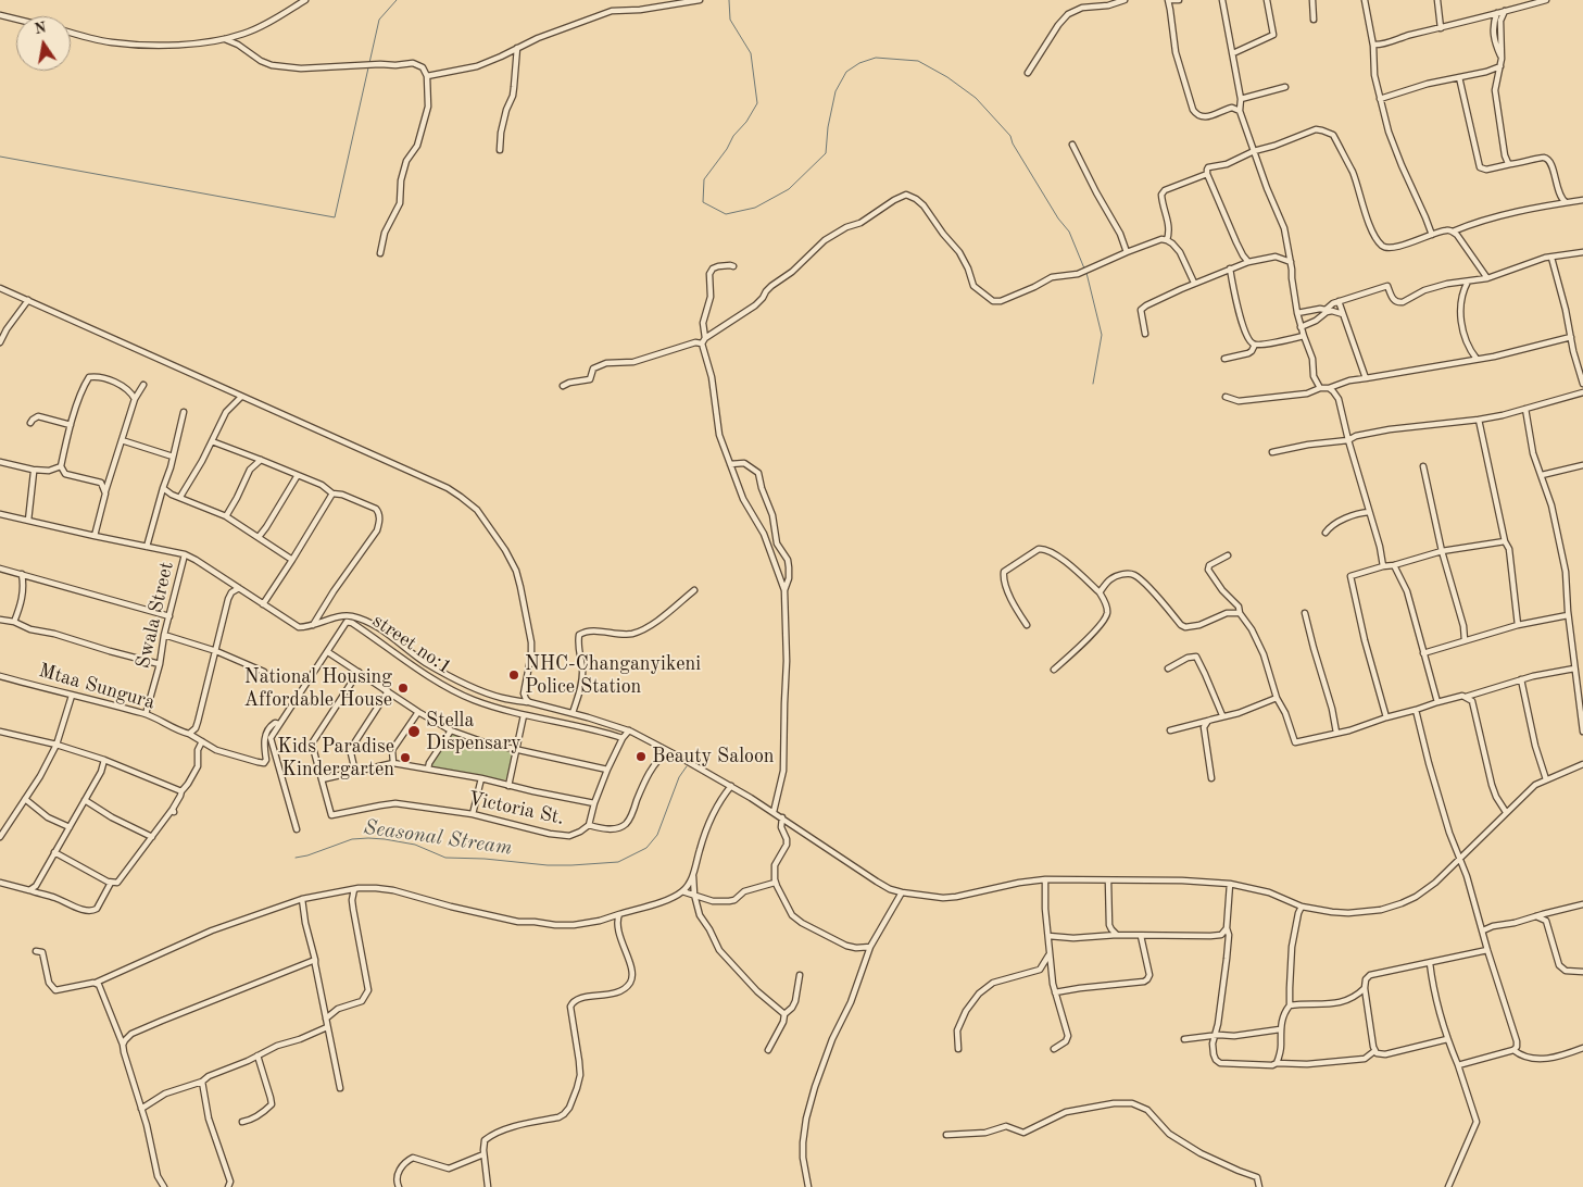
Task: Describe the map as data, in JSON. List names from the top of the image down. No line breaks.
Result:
{"streets":{"street":["Swala Street","street no:1","Mtaa Sungura","Victoria St."]},"crossings":[["Swala Street","Mtaa Sungura"],["street no:1","Mtaa Sungura"],["street no:1","Victoria St."]],"water":["Seasonal Stream"],"places":["NHC-Changanyikeni Police Station","National Housing Affordable House","Stella Dispensary","Beauty Saloon","Kids Paradise Kindergarten"],"north":"top"}
